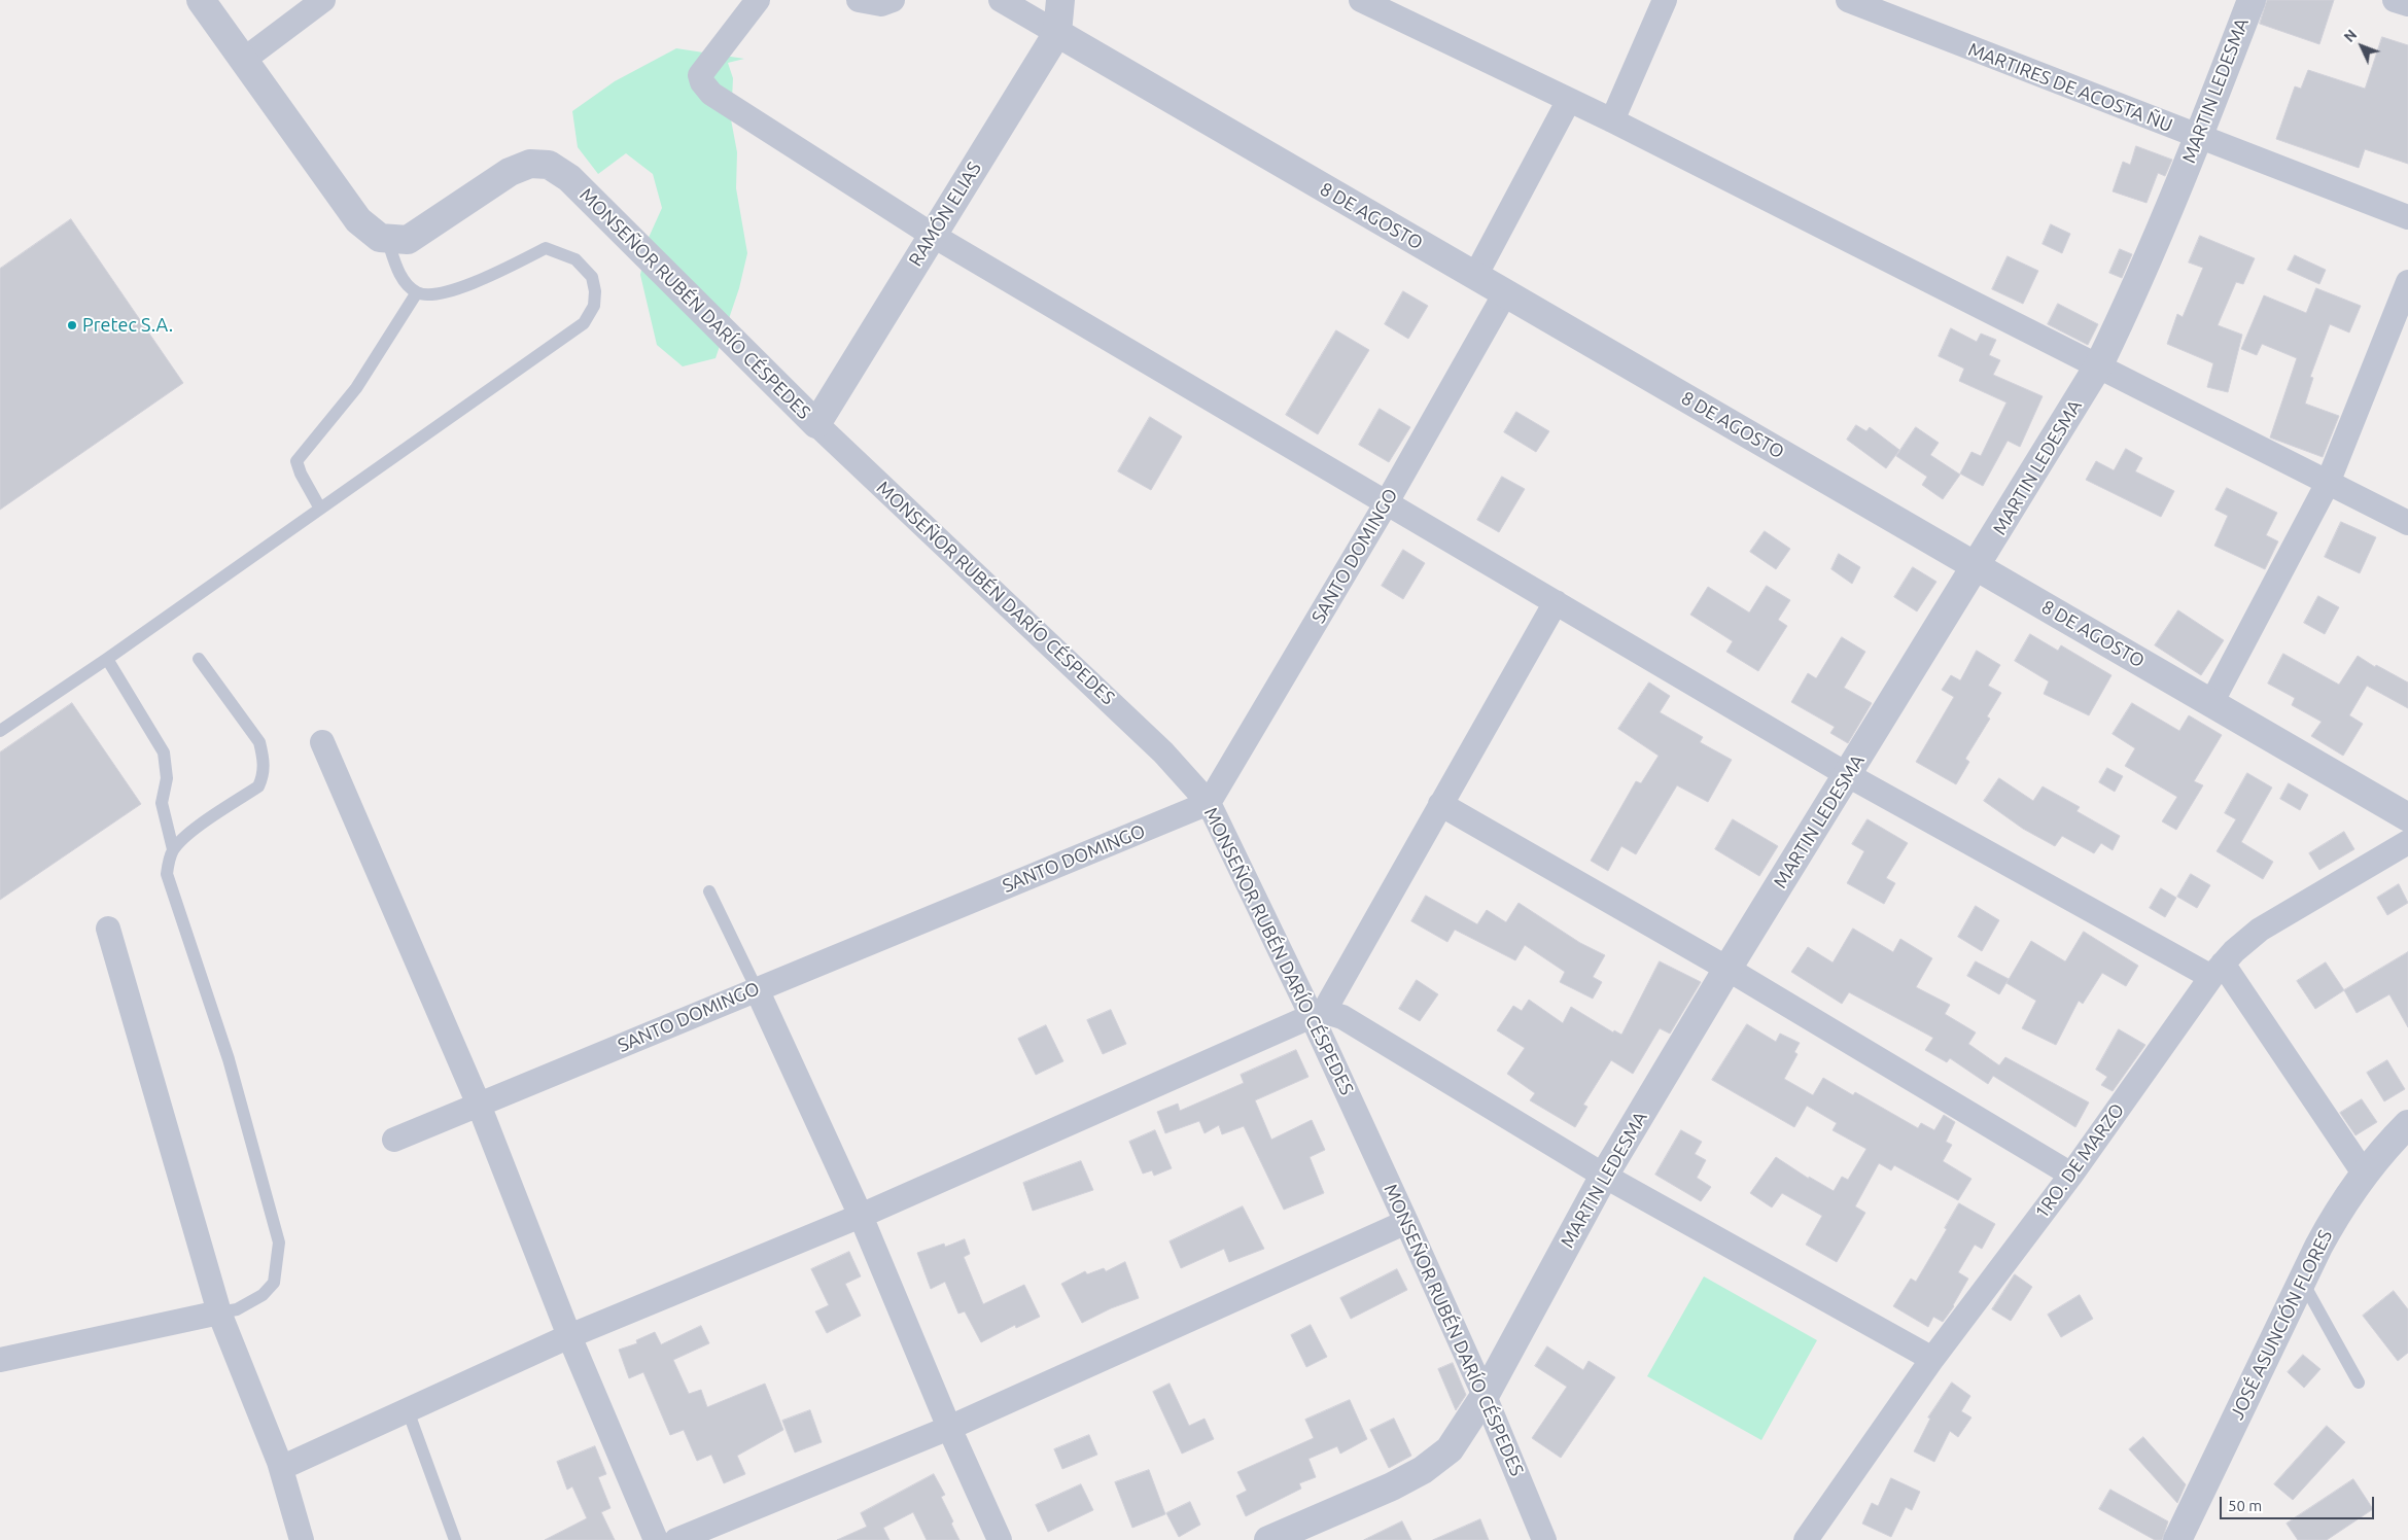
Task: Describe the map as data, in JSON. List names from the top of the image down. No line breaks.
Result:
{"streets":{"street":["MARTIRES DE ACOSTA ÑU","MARTIN LEDESMA","RAMÓN ELIAS","8 DE AGOSTO","MONSEÑOR RUBÉN DARÍO CÉSPEDES","SANTO DOMINGO","1RO. DE MARZO","JOSÉ ASUNCIÓN FLORES"]},"crossings":[["MARTIRES DE ACOSTA ÑU","MARTIN LEDESMA"],["MARTIN LEDESMA","8 DE AGOSTO"],["MARTIN LEDESMA","MONSEÑOR RUBÉN DARÍO CÉSPEDES"],["RAMÓN ELIAS","8 DE AGOSTO"],["RAMÓN ELIAS","MONSEÑOR RUBÉN DARÍO CÉSPEDES"],["8 DE AGOSTO","SANTO DOMINGO"],["MONSEÑOR RUBÉN DARÍO CÉSPEDES","SANTO DOMINGO"]],"places":["Pretec S.A."],"scale_bar":"50 m","north":"top left"}
